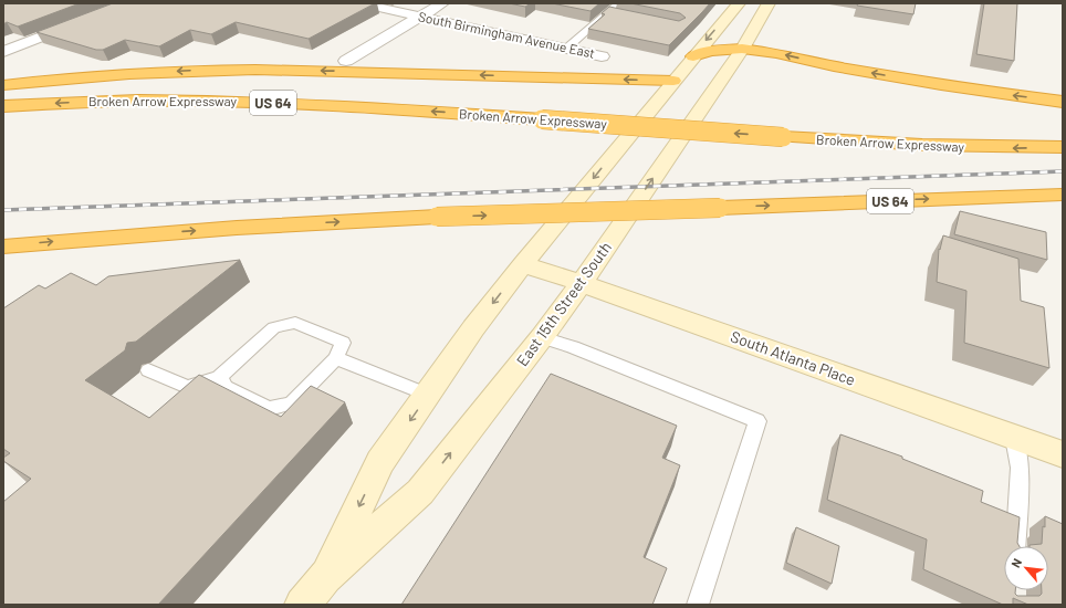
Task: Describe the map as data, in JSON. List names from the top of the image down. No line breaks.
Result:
{"streets":{"highway":["Broken Arrow Expressway","US 64"],"main road":["East 15th Street South","South Atlanta Place"],"street":["South Birmingham Avenue East"]},"crossings":[["East 15th Street South","South Atlanta Place"]],"north":"top left"}
